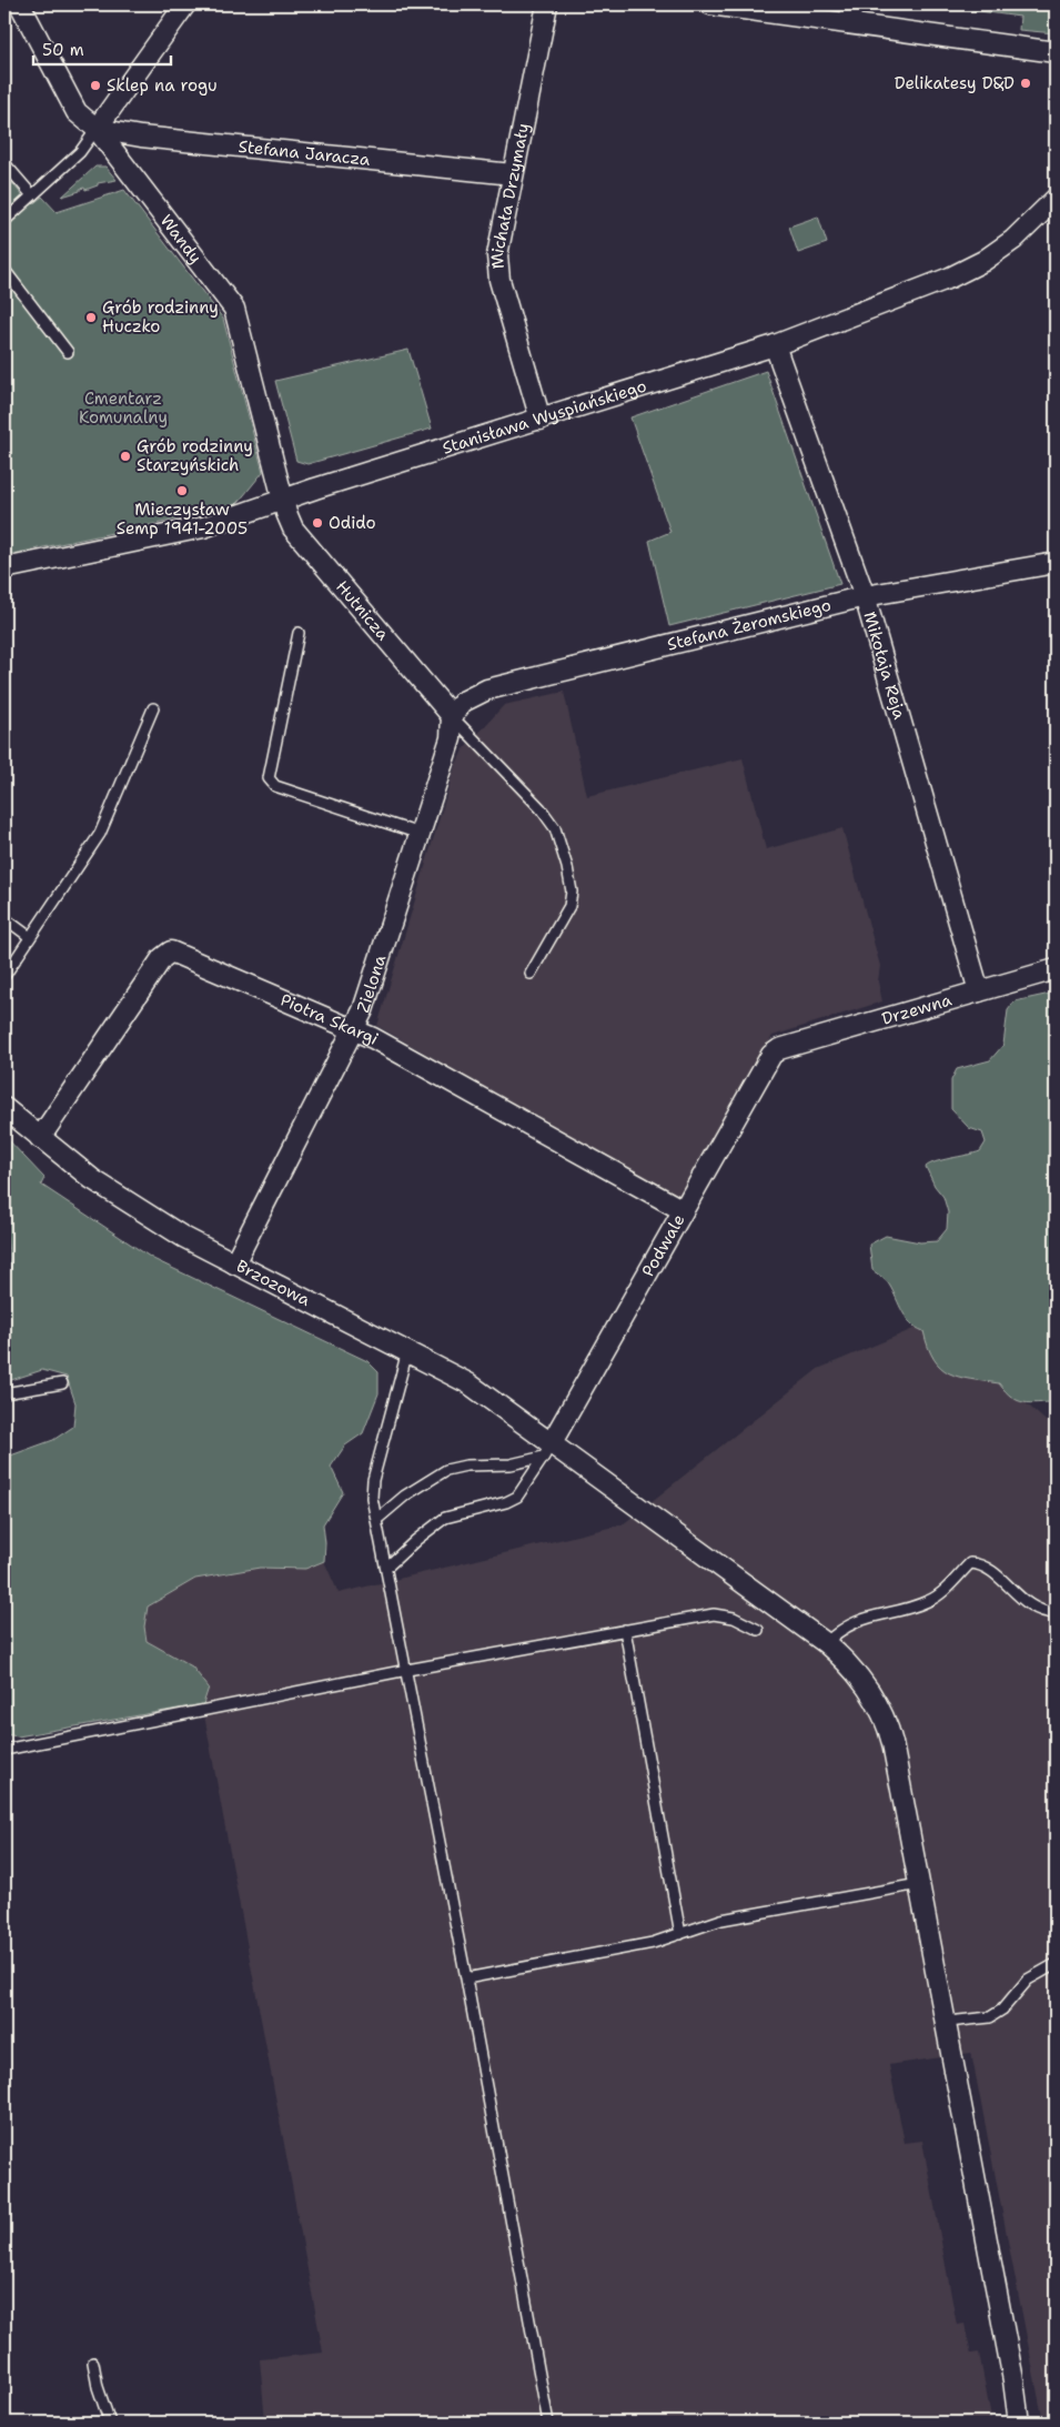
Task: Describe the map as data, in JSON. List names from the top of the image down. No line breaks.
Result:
{"streets":{"street":["Stefana Jaracza","Michała Drzymały","Wandy","Stanisława Wyspiańskiego","Hutnicza","Stefana Żeromskiego","Mikołaja Reja","Zielona","Drzewna","Piotra Skargi","Podwale","Brzozowa"]},"crossings":[["Stefana Jaracza","Michała Drzymały"],["Stefana Jaracza","Wandy"],["Michała Drzymały","Stanisława Wyspiańskiego"],["Wandy","Stanisława Wyspiańskiego"],["Wandy","Hutnicza"],["Stanisława Wyspiańskiego","Hutnicza"],["Stanisława Wyspiańskiego","Mikołaja Reja"],["Hutnicza","Stefana Żeromskiego"],["Hutnicza","Zielona"],["Stefana Żeromskiego","Mikołaja Reja"],["Stefana Żeromskiego","Zielona"],["Mikołaja Reja","Drzewna"],["Zielona","Piotra Skargi"],["Zielona","Brzozowa"],["Drzewna","Podwale"],["Piotra Skargi","Podwale"],["Piotra Skargi","Brzozowa"],["Podwale","Brzozowa"]],"parks":["Cmentarz Komunalny"],"places":["Delikatesy D&D","Sklep na rogu","Grób rodzinny Huczko","Grób rodzinny Starzyńskich","Mieczysław Semp 1941-2005","Odido"],"scale_bar":"50 m"}
